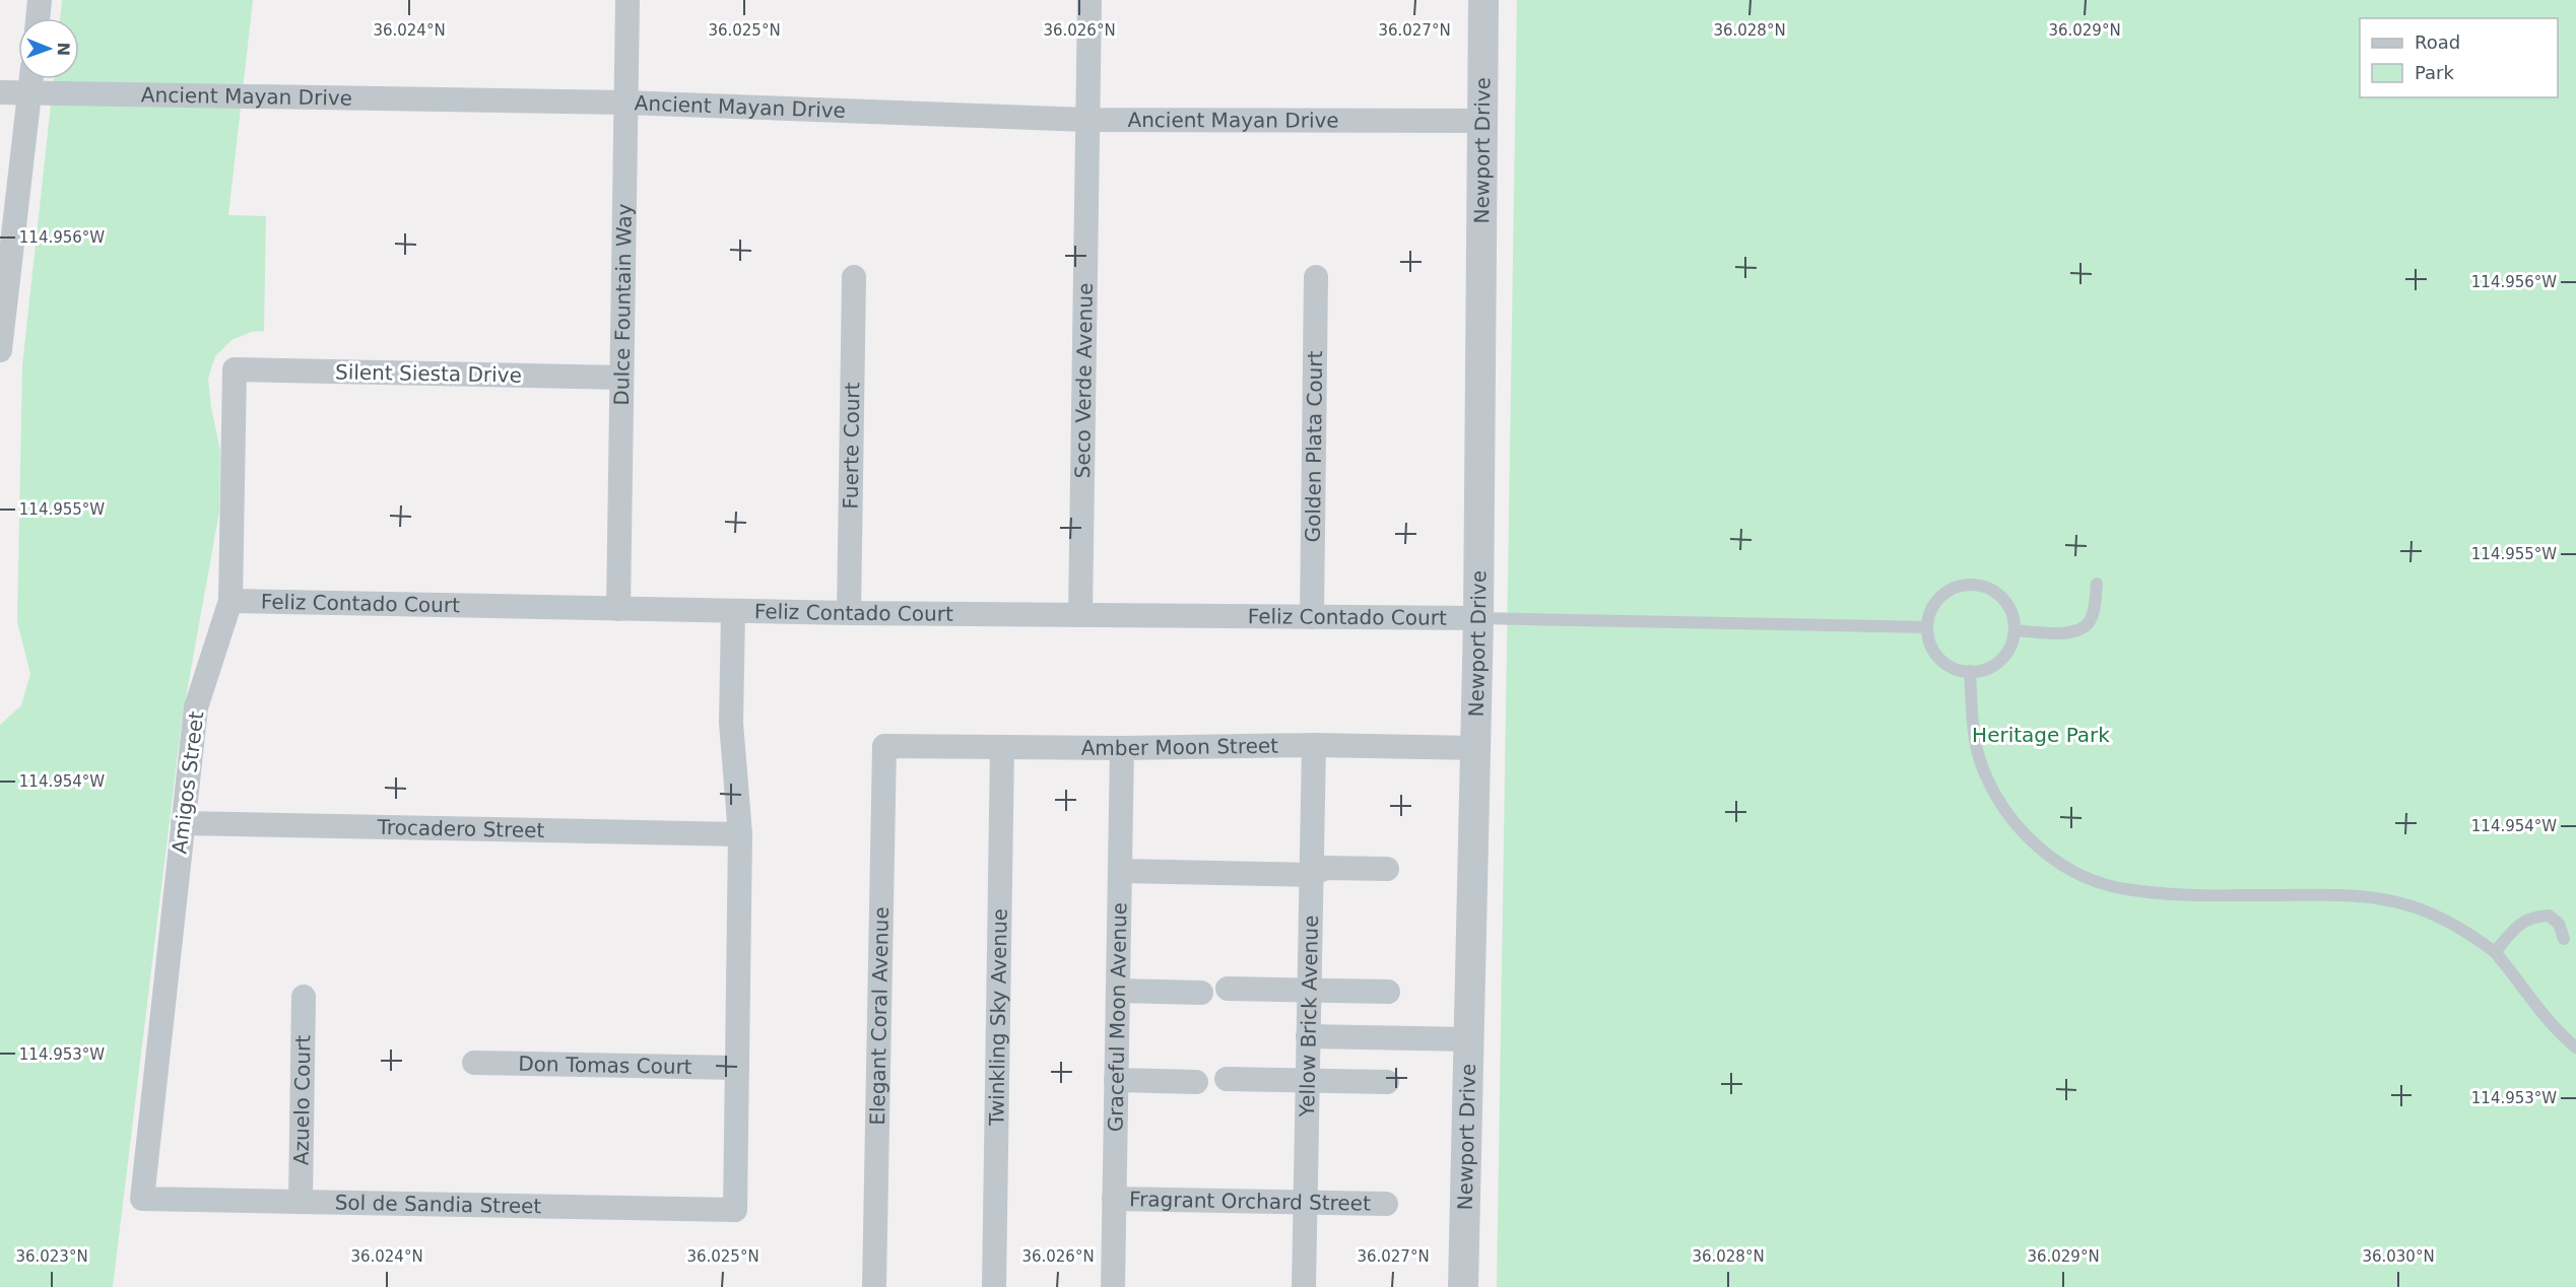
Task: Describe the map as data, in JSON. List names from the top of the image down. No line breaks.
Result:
{"streets":{"street":["Ancient Mayan Drive","Newport Drive","Dulce Fountain Way","Silent Siesta Drive","Seco Verde Avenue","Fuerte Court","Golden Plata Court","Feliz Contado Court","Amber Moon Street","Amigos Street","Trocadero Street","Yellow Brick Avenue","Elegant Coral Avenue","Twinkling Sky Avenue","Graceful Moon Avenue","Don Tomas Court","Azuelo Court","Fragrant Orchard Street","Sol de Sandia Street"]},"crossings":[["Ancient Mayan Drive","Newport Drive"],["Ancient Mayan Drive","Dulce Fountain Way"],["Ancient Mayan Drive","Seco Verde Avenue"],["Newport Drive","Feliz Contado Court"],["Newport Drive","Amber Moon Street"],["Dulce Fountain Way","Silent Siesta Drive"],["Dulce Fountain Way","Feliz Contado Court"],["Silent Siesta Drive","Amigos Street"],["Seco Verde Avenue","Feliz Contado Court"],["Fuerte Court","Feliz Contado Court"],["Golden Plata Court","Feliz Contado Court"],["Feliz Contado Court","Amigos Street"],["Amber Moon Street","Yellow Brick Avenue"],["Amber Moon Street","Elegant Coral Avenue"],["Amber Moon Street","Twinkling Sky Avenue"],["Amber Moon Street","Graceful Moon Avenue"],["Amigos Street","Trocadero Street"],["Amigos Street","Sol de Sandia Street"],["Yellow Brick Avenue","Fragrant Orchard Street"],["Graceful Moon Avenue","Fragrant Orchard Street"],["Don Tomas Court","Sol de Sandia Street"],["Azuelo Court","Sol de Sandia Street"]],"parks":["Heritage Park"],"legend":["Road","Park"],"north":"right","coordinates":["36.024°N","36.025°N","36.026°N","36.027°N","36.028°N","36.029°N","114.956°W","114.955°W","114.954°W","114.953°W","36.023°N","36.030°N"]}
